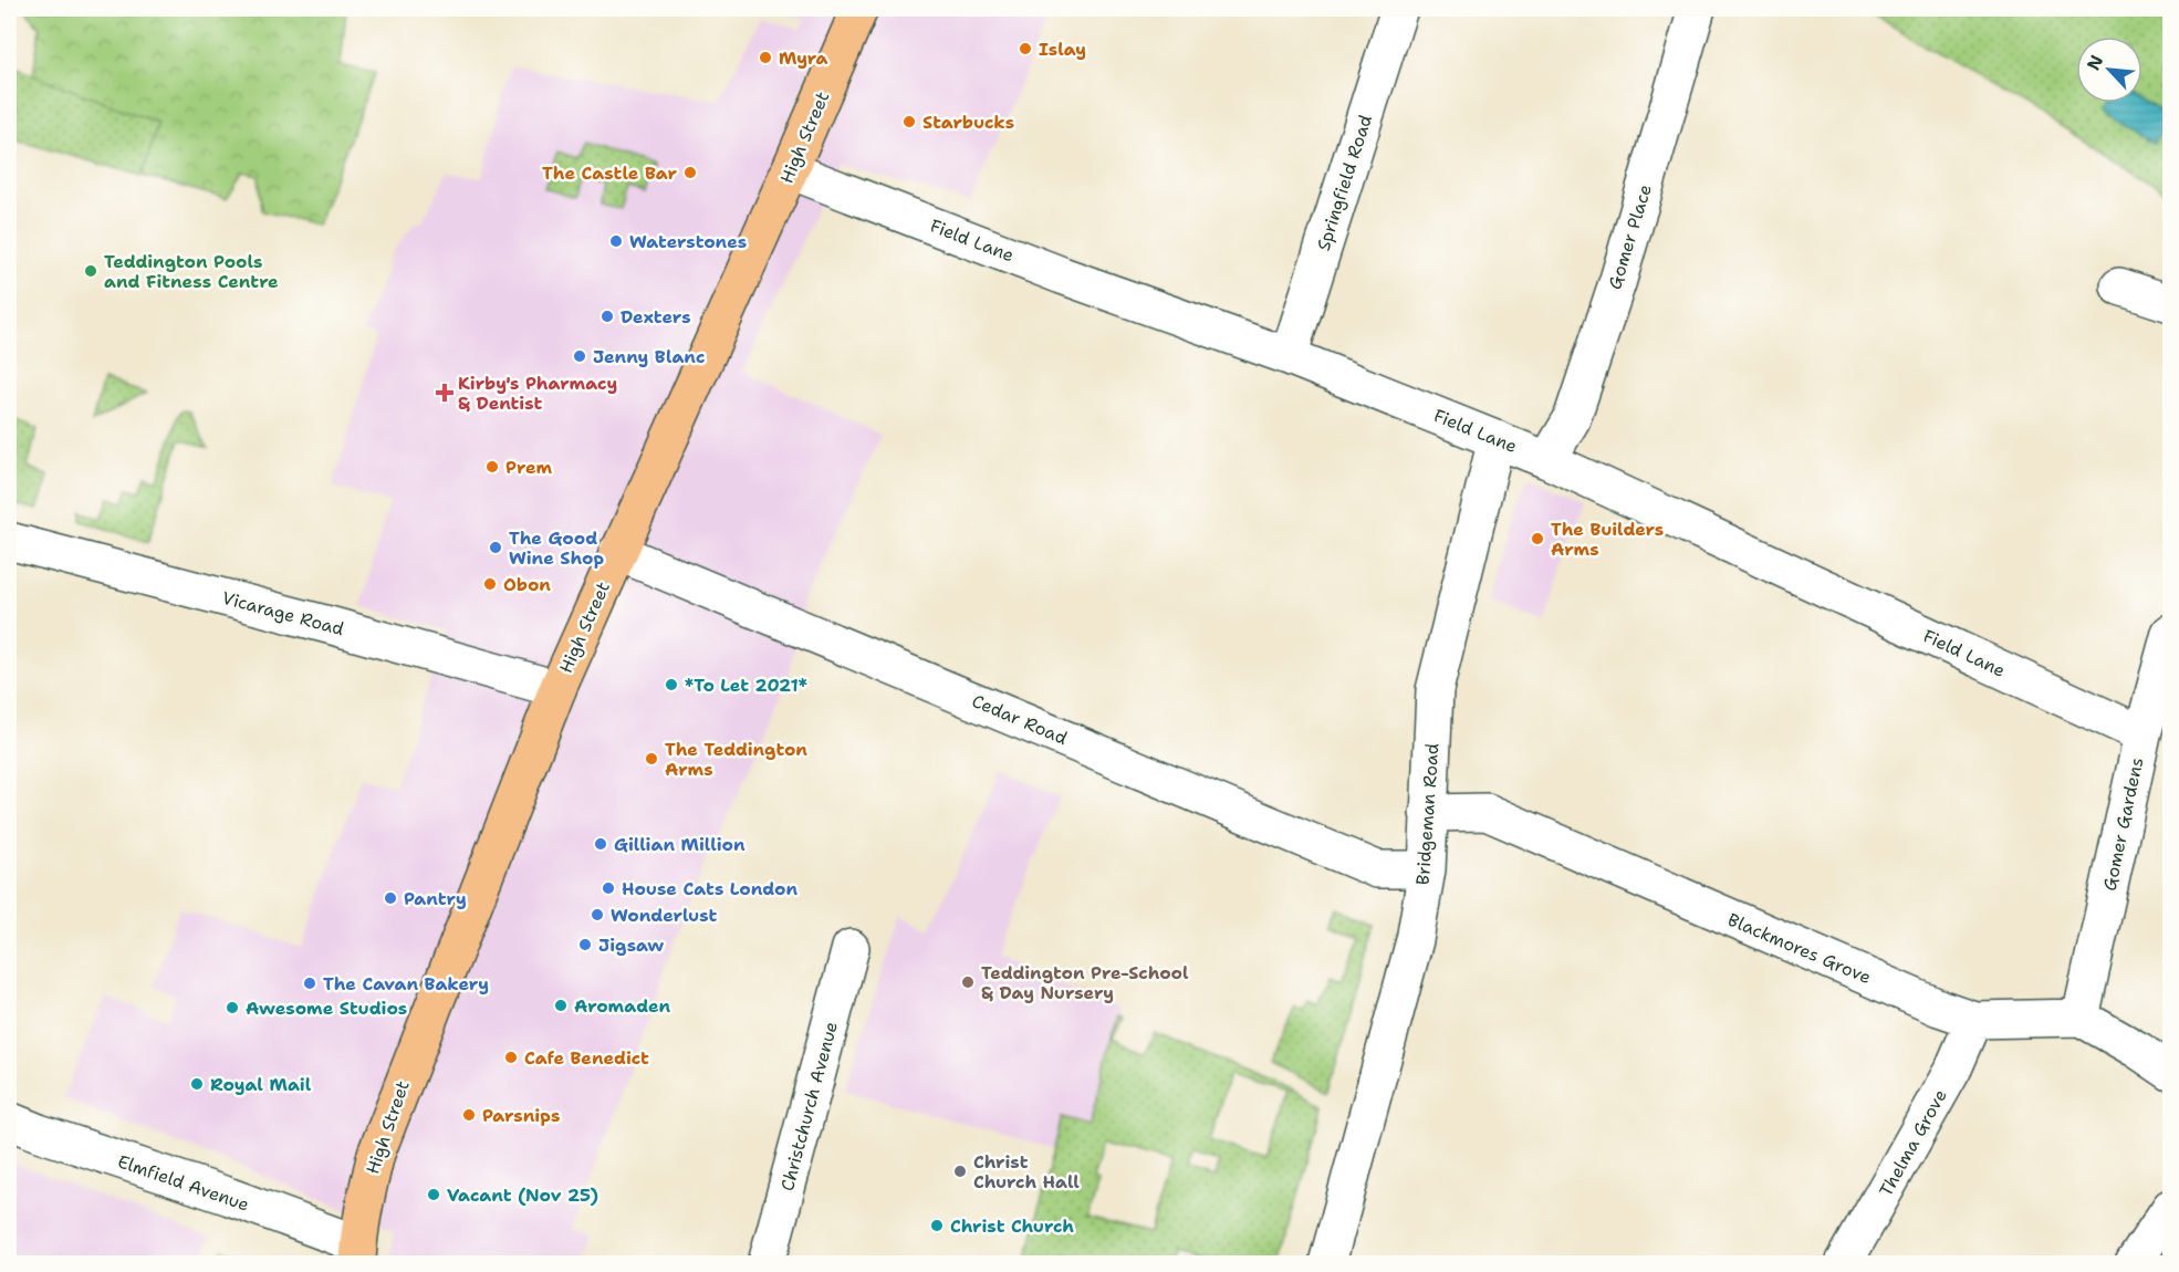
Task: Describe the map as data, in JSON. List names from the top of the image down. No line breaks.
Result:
{"streets":{"main road":["High Street"],"street":["Springfield Road","Gomer Place","Field Lane","Vicarage Road","Cedar Road","Bridgeman Road","Gomer Gardens","Blackmores Grove","Christchurch Avenue","Thelma Grove","Elmfield Avenue"]},"crossings":[["High Street","Field Lane"],["High Street","Vicarage Road"],["High Street","Cedar Road"],["High Street","Elmfield Avenue"],["Springfield Road","Field Lane"],["Gomer Place","Field Lane"],["Field Lane","Bridgeman Road"],["Field Lane","Gomer Gardens"],["Cedar Road","Bridgeman Road"],["Bridgeman Road","Blackmores Grove"],["Gomer Gardens","Blackmores Grove"],["Blackmores Grove","Thelma Grove"]],"places":{"other":["Islay","Myra","Starbucks","The Castle Bar","Waterstones","Teddington Pools and Fitness Centre","Dexters","Jenny Blanc","Prem","The Builders Arms","The Good Wine Shop","Obon","*To Let 2021*","The Teddington Arms","Gillian Million","House Cats London","Pantry","Wonderlust","Jigsaw","Teddington Pre-School & Day Nursery","The Cavan Bakery","Aromaden","Awesome Studios","Cafe Benedict","Royal Mail","Parsnips","Christ Church Hall","Vacant (Nov 25)","Christ Church"],"health":["Kirby's Pharmacy & Dentist"]},"north":"top left"}
